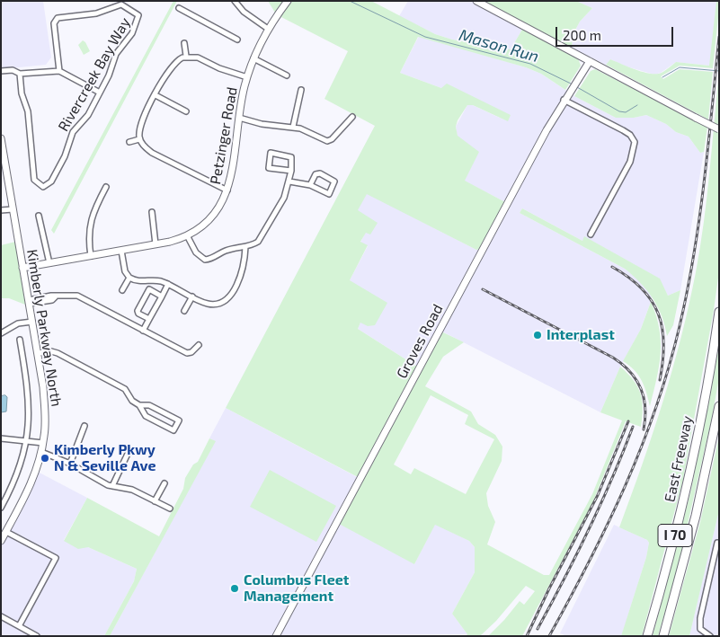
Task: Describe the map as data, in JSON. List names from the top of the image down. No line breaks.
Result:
{"streets":{"highway":["East Freeway","I 70"],"street":["Rivercreek Bay Way","Petzinger Road","Kimberly Parkway North","Groves Road"]},"crossings":[["Petzinger Road","Kimberly Parkway North"]],"water":["Mason Run"],"places":["Interplast","Kimberly Pkwy N & Seville Ave","Columbus Fleet Management"],"scale_bar":"200 m"}
